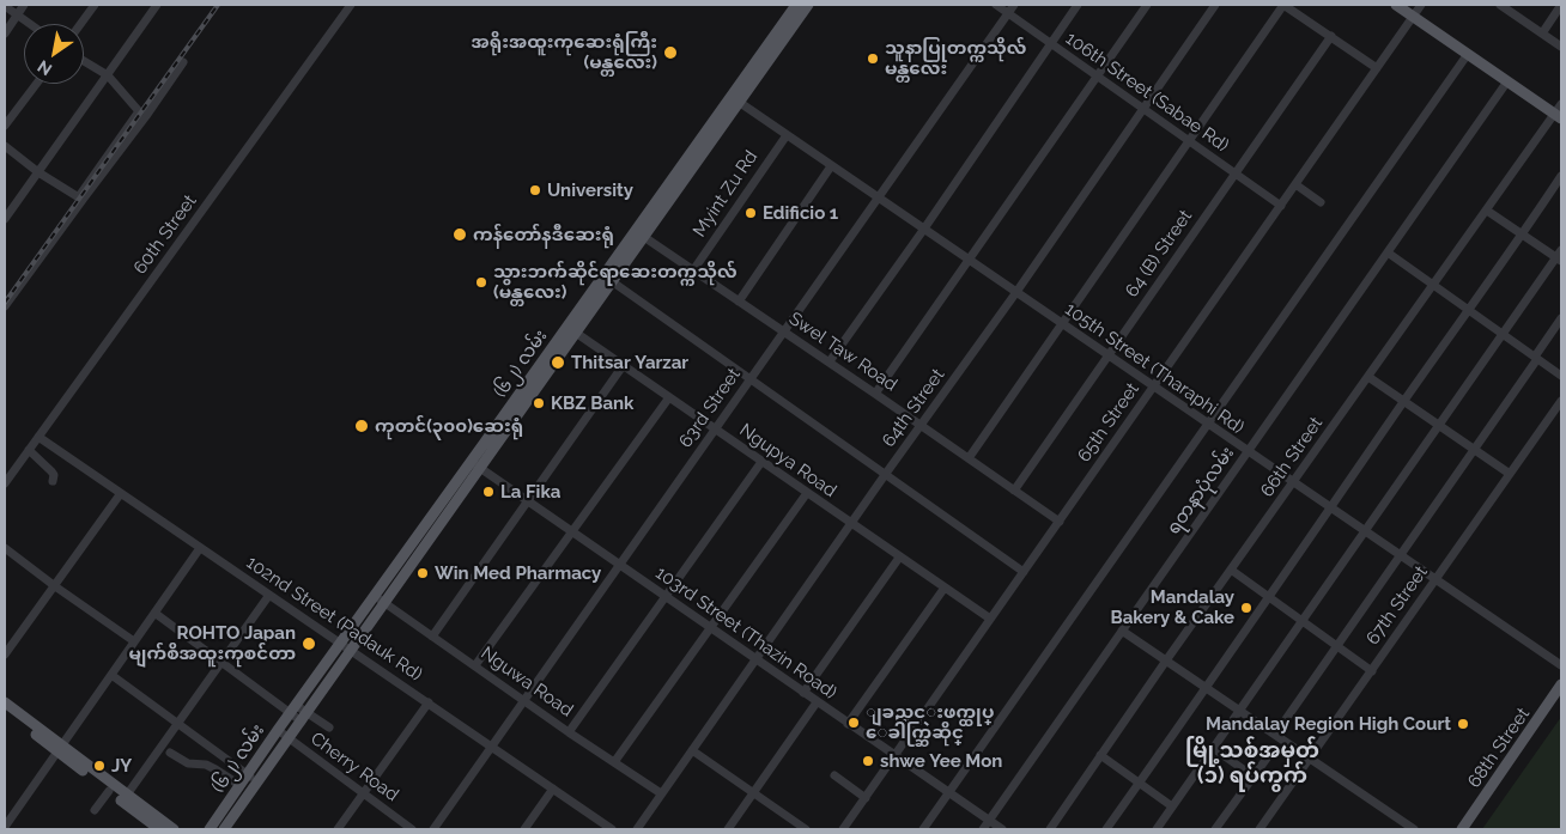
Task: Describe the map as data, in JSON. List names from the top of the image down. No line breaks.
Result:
{"streets":{"main road":["(၆၂) လမ်း","68th Street"],"street":["106th Street (Sabae Rd)","Myint Zu Rd","60th Street","64 (B) Street","Swel Taw Road","105th Street (Tharaphi Rd)","63rd Street","64th Street","65th Street","66th Street","Ngupya Road","ရတနာပုံလမ်း","67th Street","102nd Street (Padauk Rd)","103rd Street (Thazin Road)","Nguwa Road","Cherry Road"]},"crossings":[["106th Street (Sabae Rd)","64 (B) Street"],["106th Street (Sabae Rd)","63rd Street"],["106th Street (Sabae Rd)","64th Street"],["106th Street (Sabae Rd)","65th Street"],["Myint Zu Rd","Swel Taw Road"],["Myint Zu Rd","105th Street (Tharaphi Rd)"],["60th Street","102nd Street (Padauk Rd)"],["64 (B) Street","Swel Taw Road"],["64 (B) Street","105th Street (Tharaphi Rd)"],["Swel Taw Road","(၆၂) လမ်း"],["Swel Taw Road","63rd Street"],["Swel Taw Road","64th Street"],["Swel Taw Road","65th Street"],["(၆၂) လမ်း","105th Street (Tharaphi Rd)"],["(၆၂) လမ်း","Ngupya Road"],["(၆၂) လမ်း","102nd Street (Padauk Rd)"],["(၆၂) လမ်း","103rd Street (Thazin Road)"],["(၆၂) လမ်း","Nguwa Road"],["(၆၂) လမ်း","Cherry Road"],["105th Street (Tharaphi Rd)","63rd Street"],["105th Street (Tharaphi Rd)","64th Street"],["105th Street (Tharaphi Rd)","65th Street"],["105th Street (Tharaphi Rd)","66th Street"],["105th Street (Tharaphi Rd)","ရတနာပုံလမ်း"],["105th Street (Tharaphi Rd)","67th Street"],["63rd Street","Ngupya Road"],["63rd Street","102nd Street (Padauk Rd)"],["63rd Street","103rd Street (Thazin Road)"],["63rd Street","Nguwa Road"],["64th Street","Ngupya Road"],["64th Street","103rd Street (Thazin Road)"],["64th Street","Nguwa Road"],["65th Street","Ngupya Road"],["65th Street","103rd Street (Thazin Road)"],["ရတနာပုံလမ်း","103rd Street (Thazin Road)"]],"districts":["မြို့သစ်အမှတ် (၁) ရပ်ကွက်"],"places":["အရိုးအထူးကုဆေးရုံကြီး (မန္တလေး)","သူနာပြုတက္ကသိုလ် မန္တလေး","University","Edificio 1","ကန်တော်နဒီဆေးရုံ","သွားဘက်ဆိုင်ရာဆေးတက္ကသိုလ် (မန္တလေး)","Thitsar Yarzar","KBZ Bank","ကုတင်(၃၀၀)ဆေးရုံ","La Fika","Win Med Pharmacy","Mandalay Bakery & Cake","ROHTO Japan မျက်စိအထူးကုစင်တာ","ျခည္လင္းဖက္ထုပ္ ေခါက္ဆြဲဆိုင္","Mandalay Region High Court","shwe Yee Mon","JY"],"north":"bottom left"}
